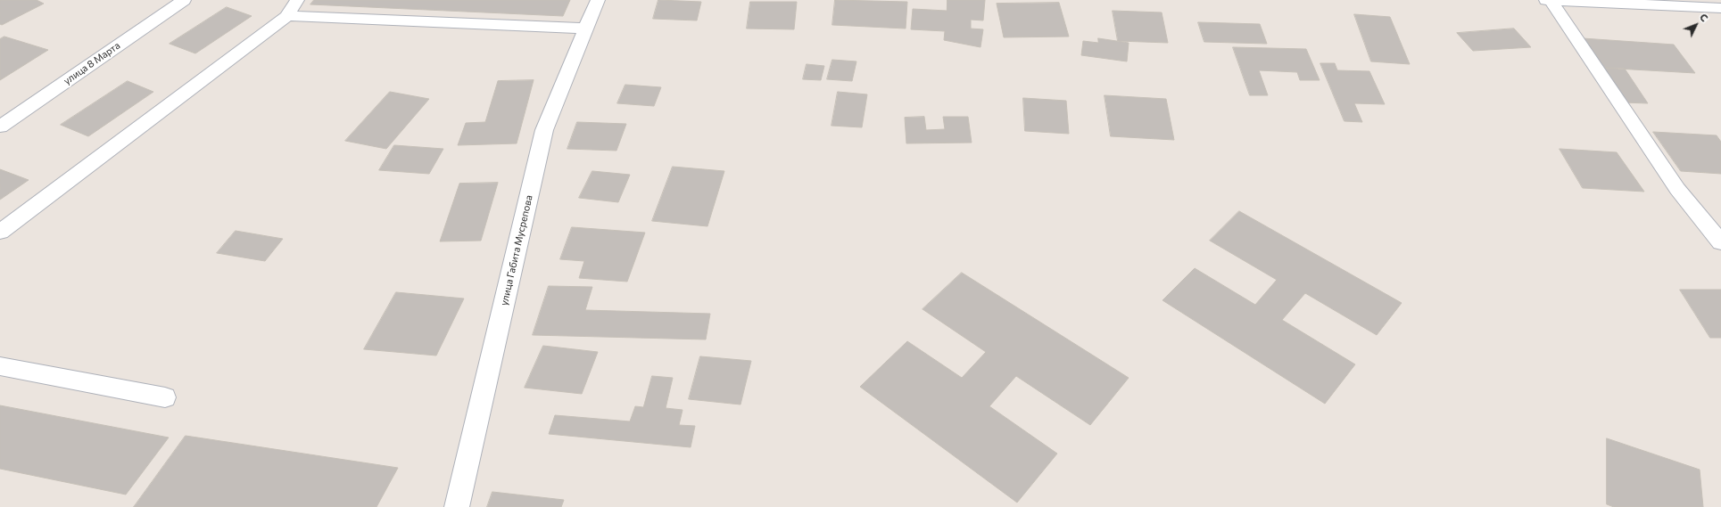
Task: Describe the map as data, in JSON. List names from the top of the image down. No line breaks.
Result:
{"streets":{"street":["улица 8 Марта","улица Габита Мусрепова"]},"north":"top right"}
